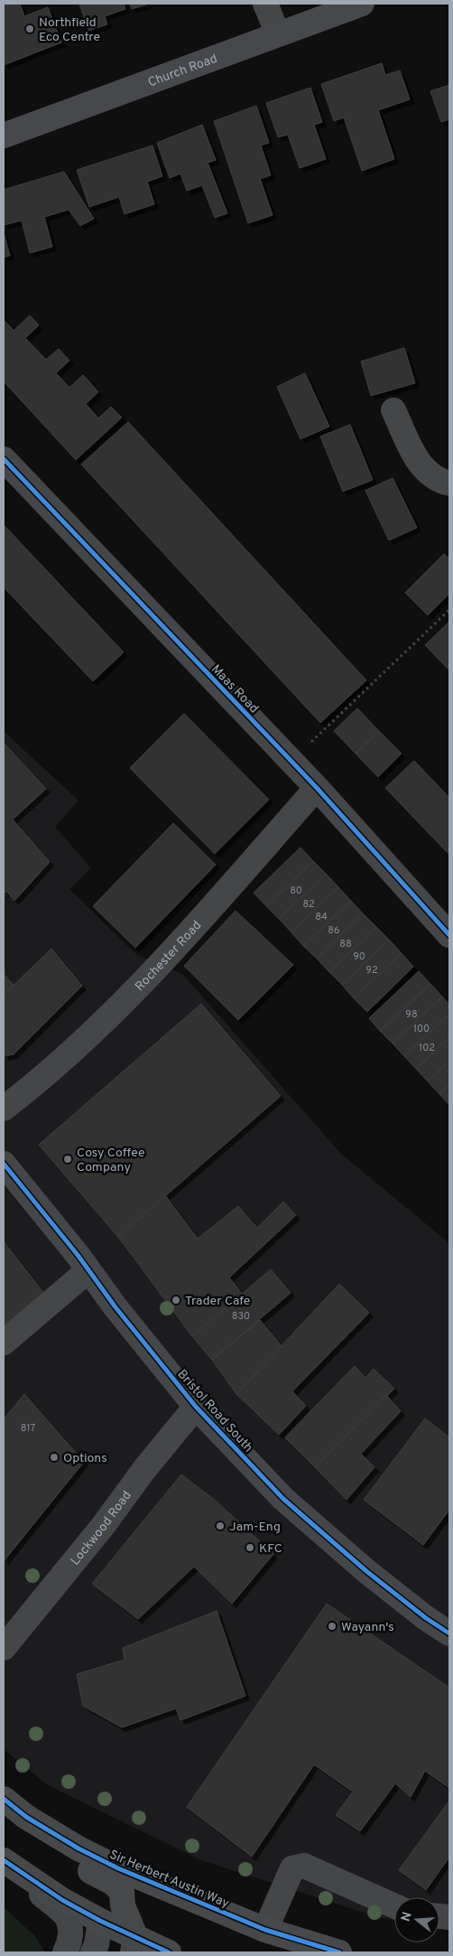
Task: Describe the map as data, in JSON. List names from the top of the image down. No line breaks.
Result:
{"streets":{"highway":["Sir Herbert Austin Way"],"main road":["Church Road"],"street":["Maas Road","Rochester Road","Bristol Road South","Lockwood Road"]},"crossings":[["Maas Road","Rochester Road"],["Bristol Road South","Lockwood Road"]],"places":["Northfield Eco Centre","Cosy Coffee Company","Trader Cafe","Options","Jam-Eng","KFC","Wayann's"],"house_numbers":["80","82","84","86","88","90","92","98","100","102","830","817"],"north":"left"}
